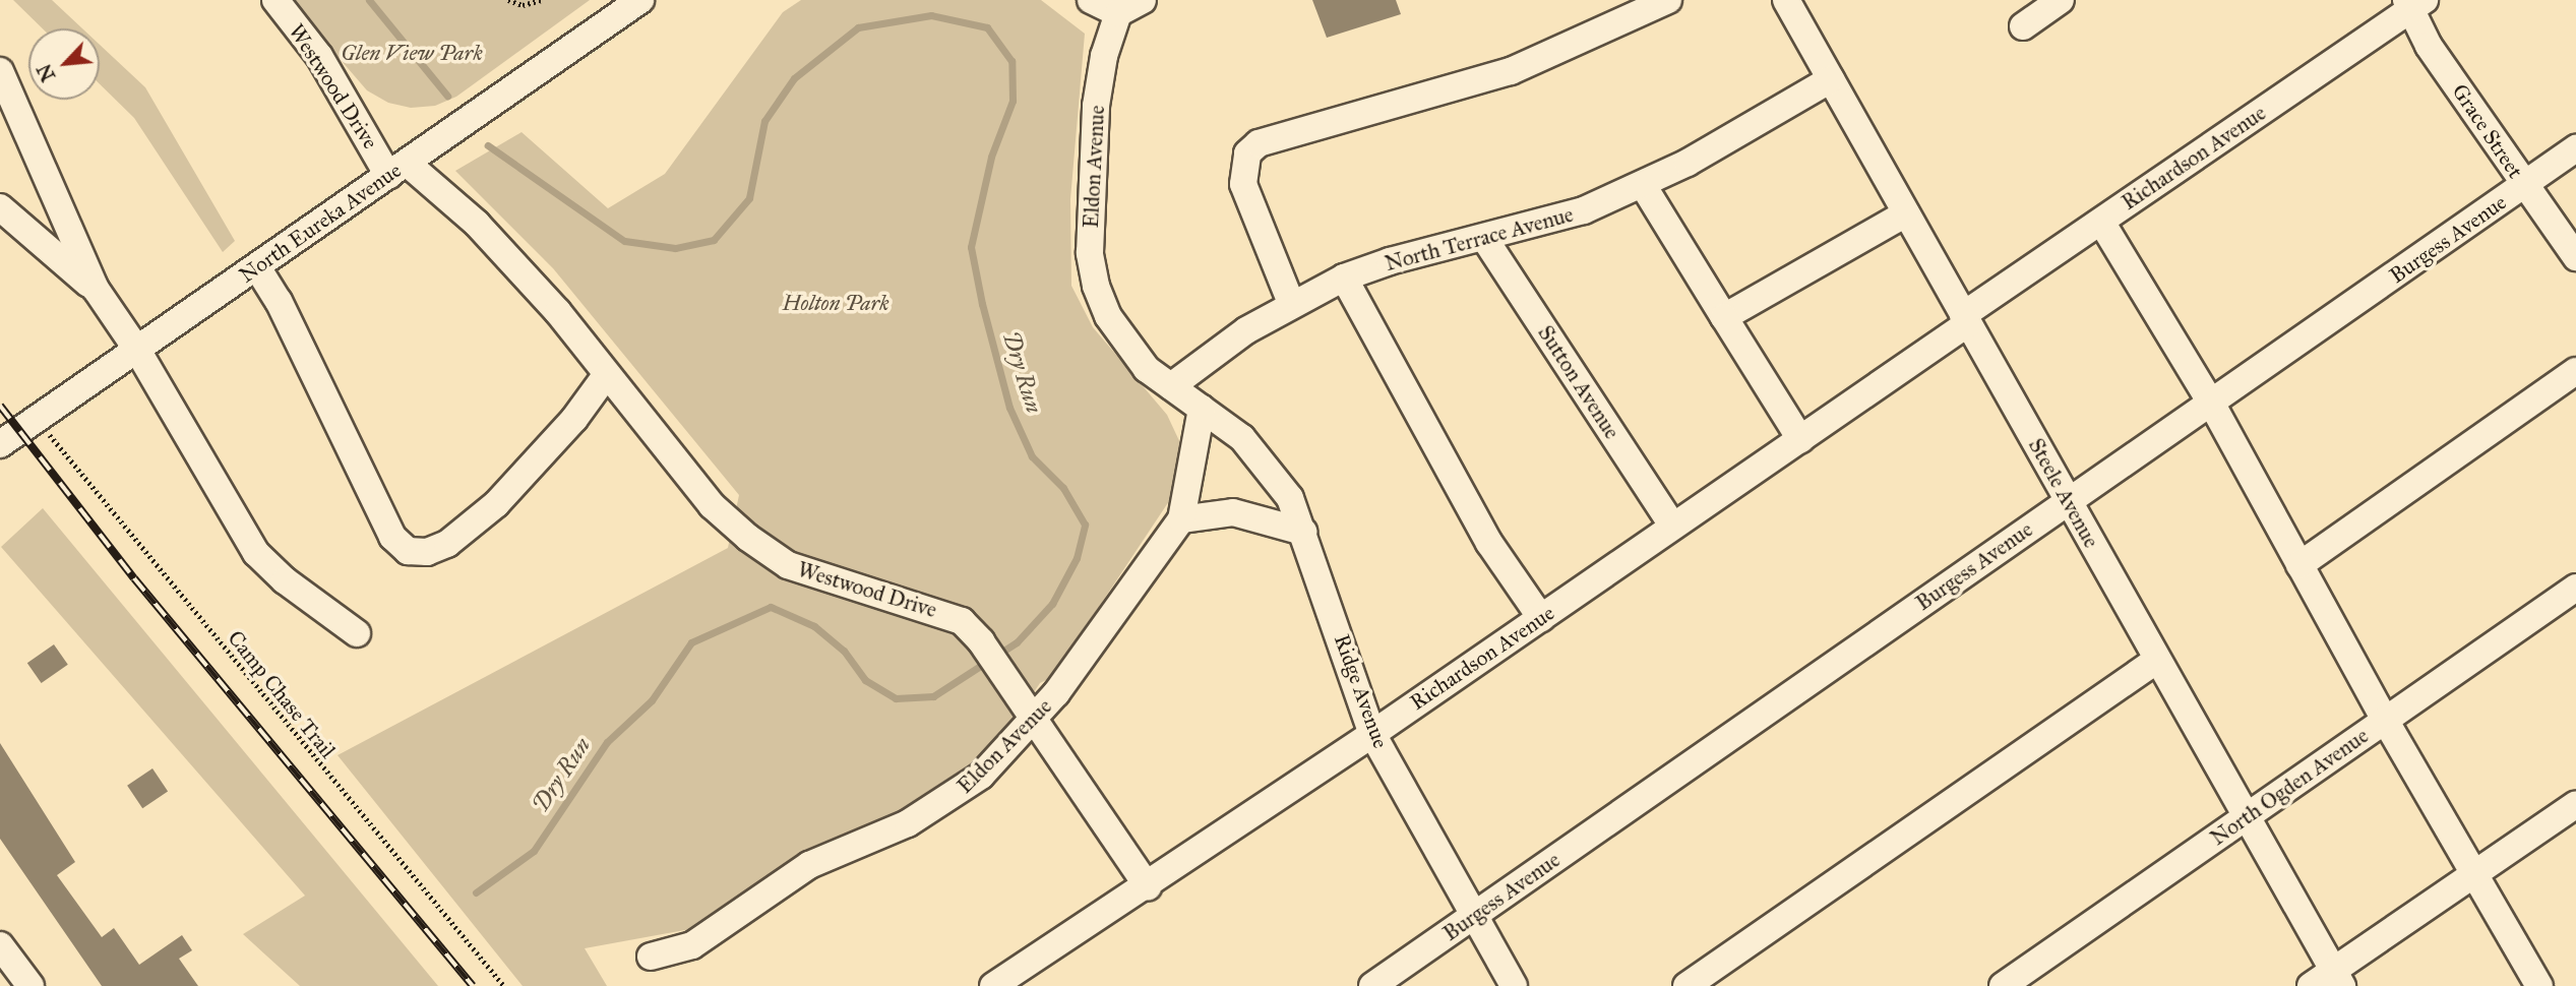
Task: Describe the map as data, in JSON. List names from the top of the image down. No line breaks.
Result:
{"streets":{"street":["Westwood Drive","Grace Street","Richardson Avenue","Eldon Avenue","North Eureka Avenue","North Terrace Avenue","Burgess Avenue","Sutton Avenue","Steele Avenue","Ridge Avenue","North Ogden Avenue"],"path":["Camp Chase Trail"]},"crossings":[["Westwood Drive","Richardson Avenue"],["Westwood Drive","Eldon Avenue"],["Westwood Drive","North Eureka Avenue"],["Grace Street","Richardson Avenue"],["Grace Street","Burgess Avenue"],["Richardson Avenue","Sutton Avenue"],["Richardson Avenue","Steele Avenue"],["Richardson Avenue","Ridge Avenue"],["Eldon Avenue","North Terrace Avenue"],["Eldon Avenue","Ridge Avenue"],["North Eureka Avenue","Camp Chase Trail"],["North Terrace Avenue","Sutton Avenue"],["North Terrace Avenue","Steele Avenue"],["Burgess Avenue","Steele Avenue"],["Burgess Avenue","Ridge Avenue"],["Steele Avenue","North Ogden Avenue"]],"water":["Dry Run"],"parks":["Glen View Park","Holton Park"],"north":"bottom left"}
